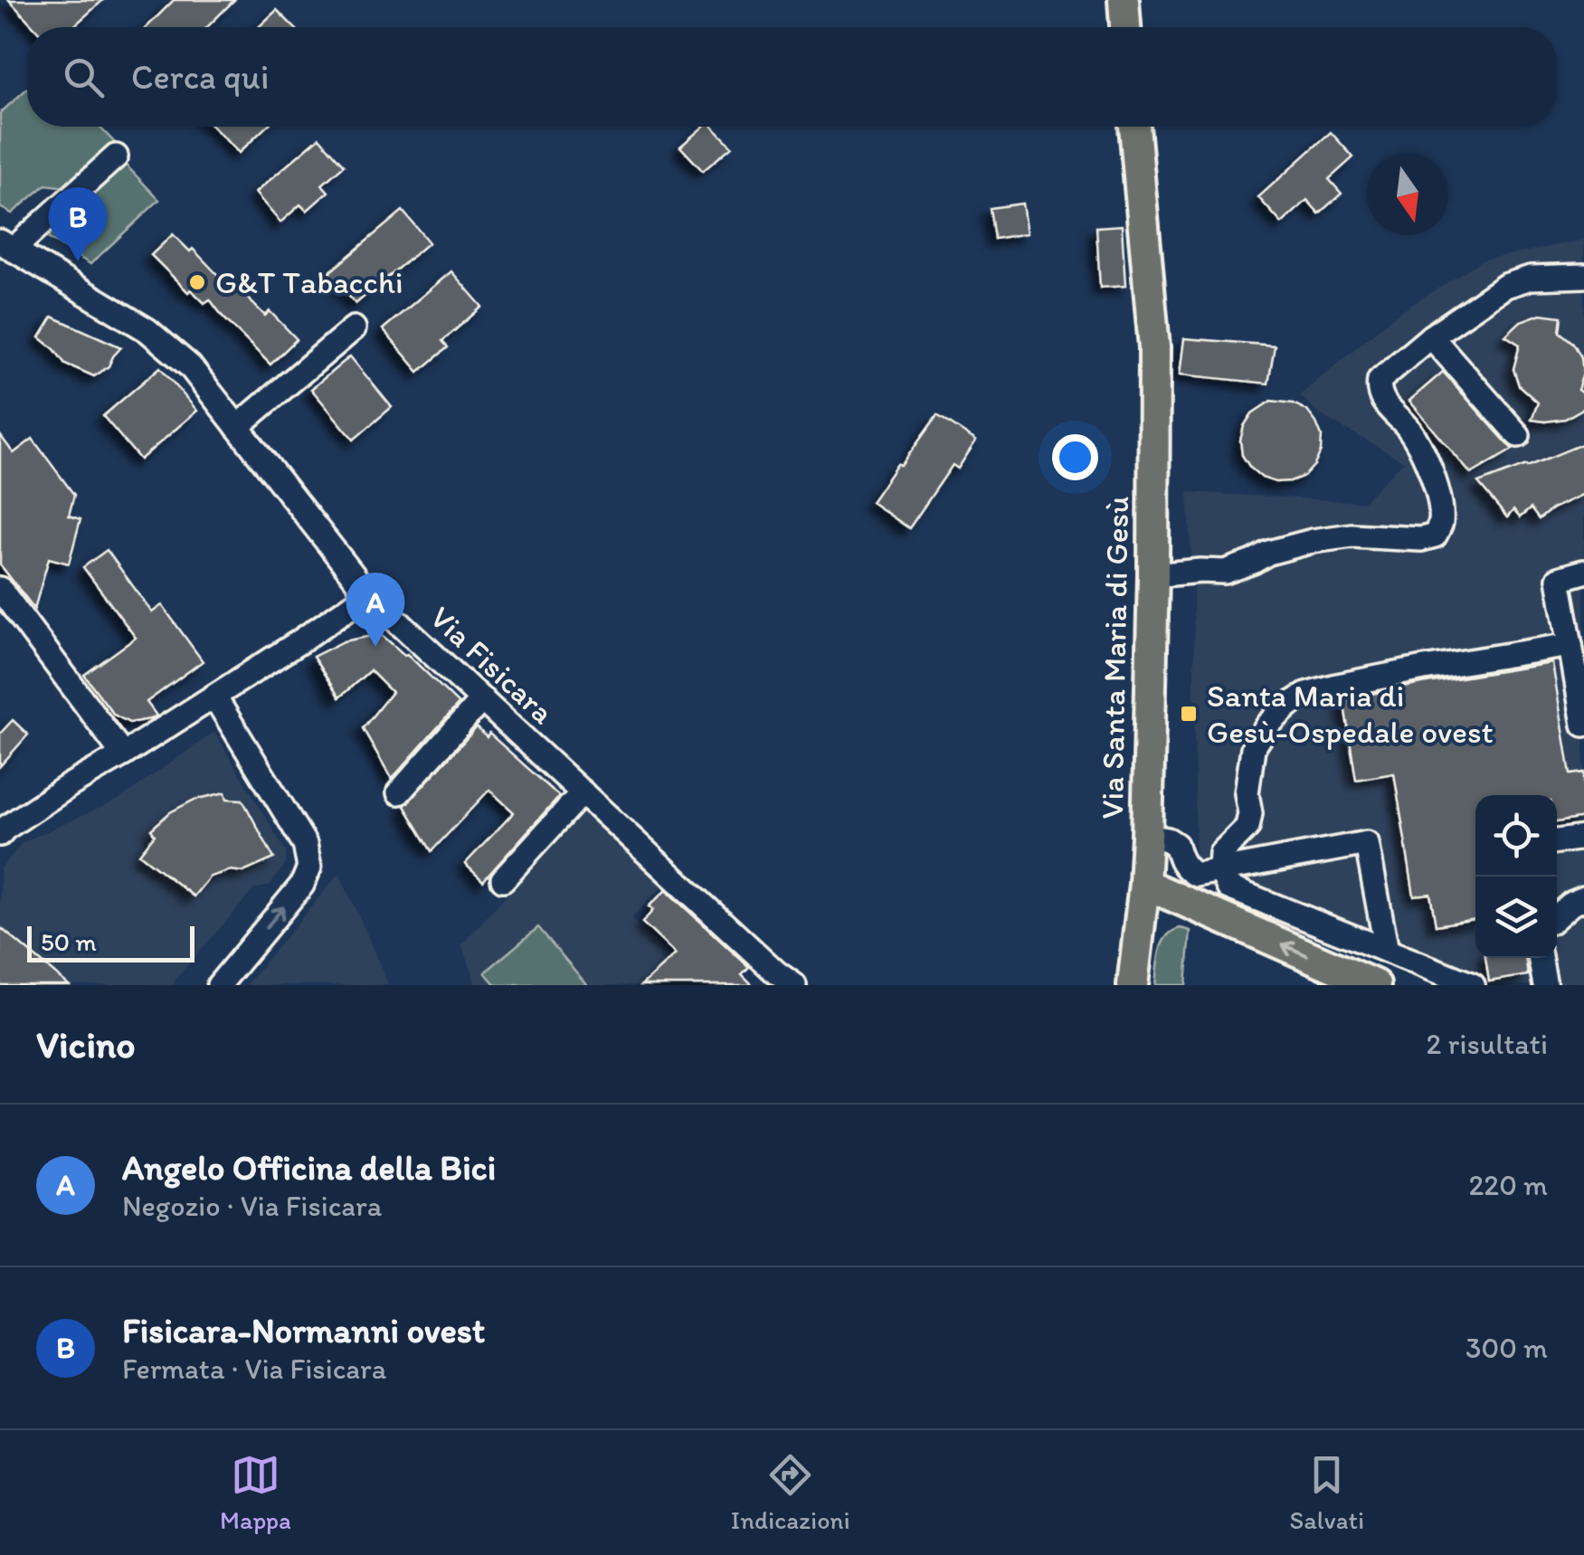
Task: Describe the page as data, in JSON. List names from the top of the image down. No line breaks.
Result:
{"streets":{"main road":["Via Santa Maria di Gesù"],"street":["Via Fisicara"]},"places":{"other":["G&T Tabacchi"],"transit":["Santa Maria di Gesù-Ospedale ovest"]},"scale_bar":"50 m","north":"bottom","page":{"search":"Cerca qui","pins":["B","A"],"scale":"50 m","heading":["Vicino","2 risultati"],"list":[{"mark":"A","name":"Angelo Officina della Bici","note":"Negozio · Via Fisicara","value":"220 m"},{"mark":"B","name":"Fisicara-Normanni ovest","note":"Fermata · Via Fisicara","value":"300 m"}],"nav":["Mappa","Indicazioni","Salvati"]}}
